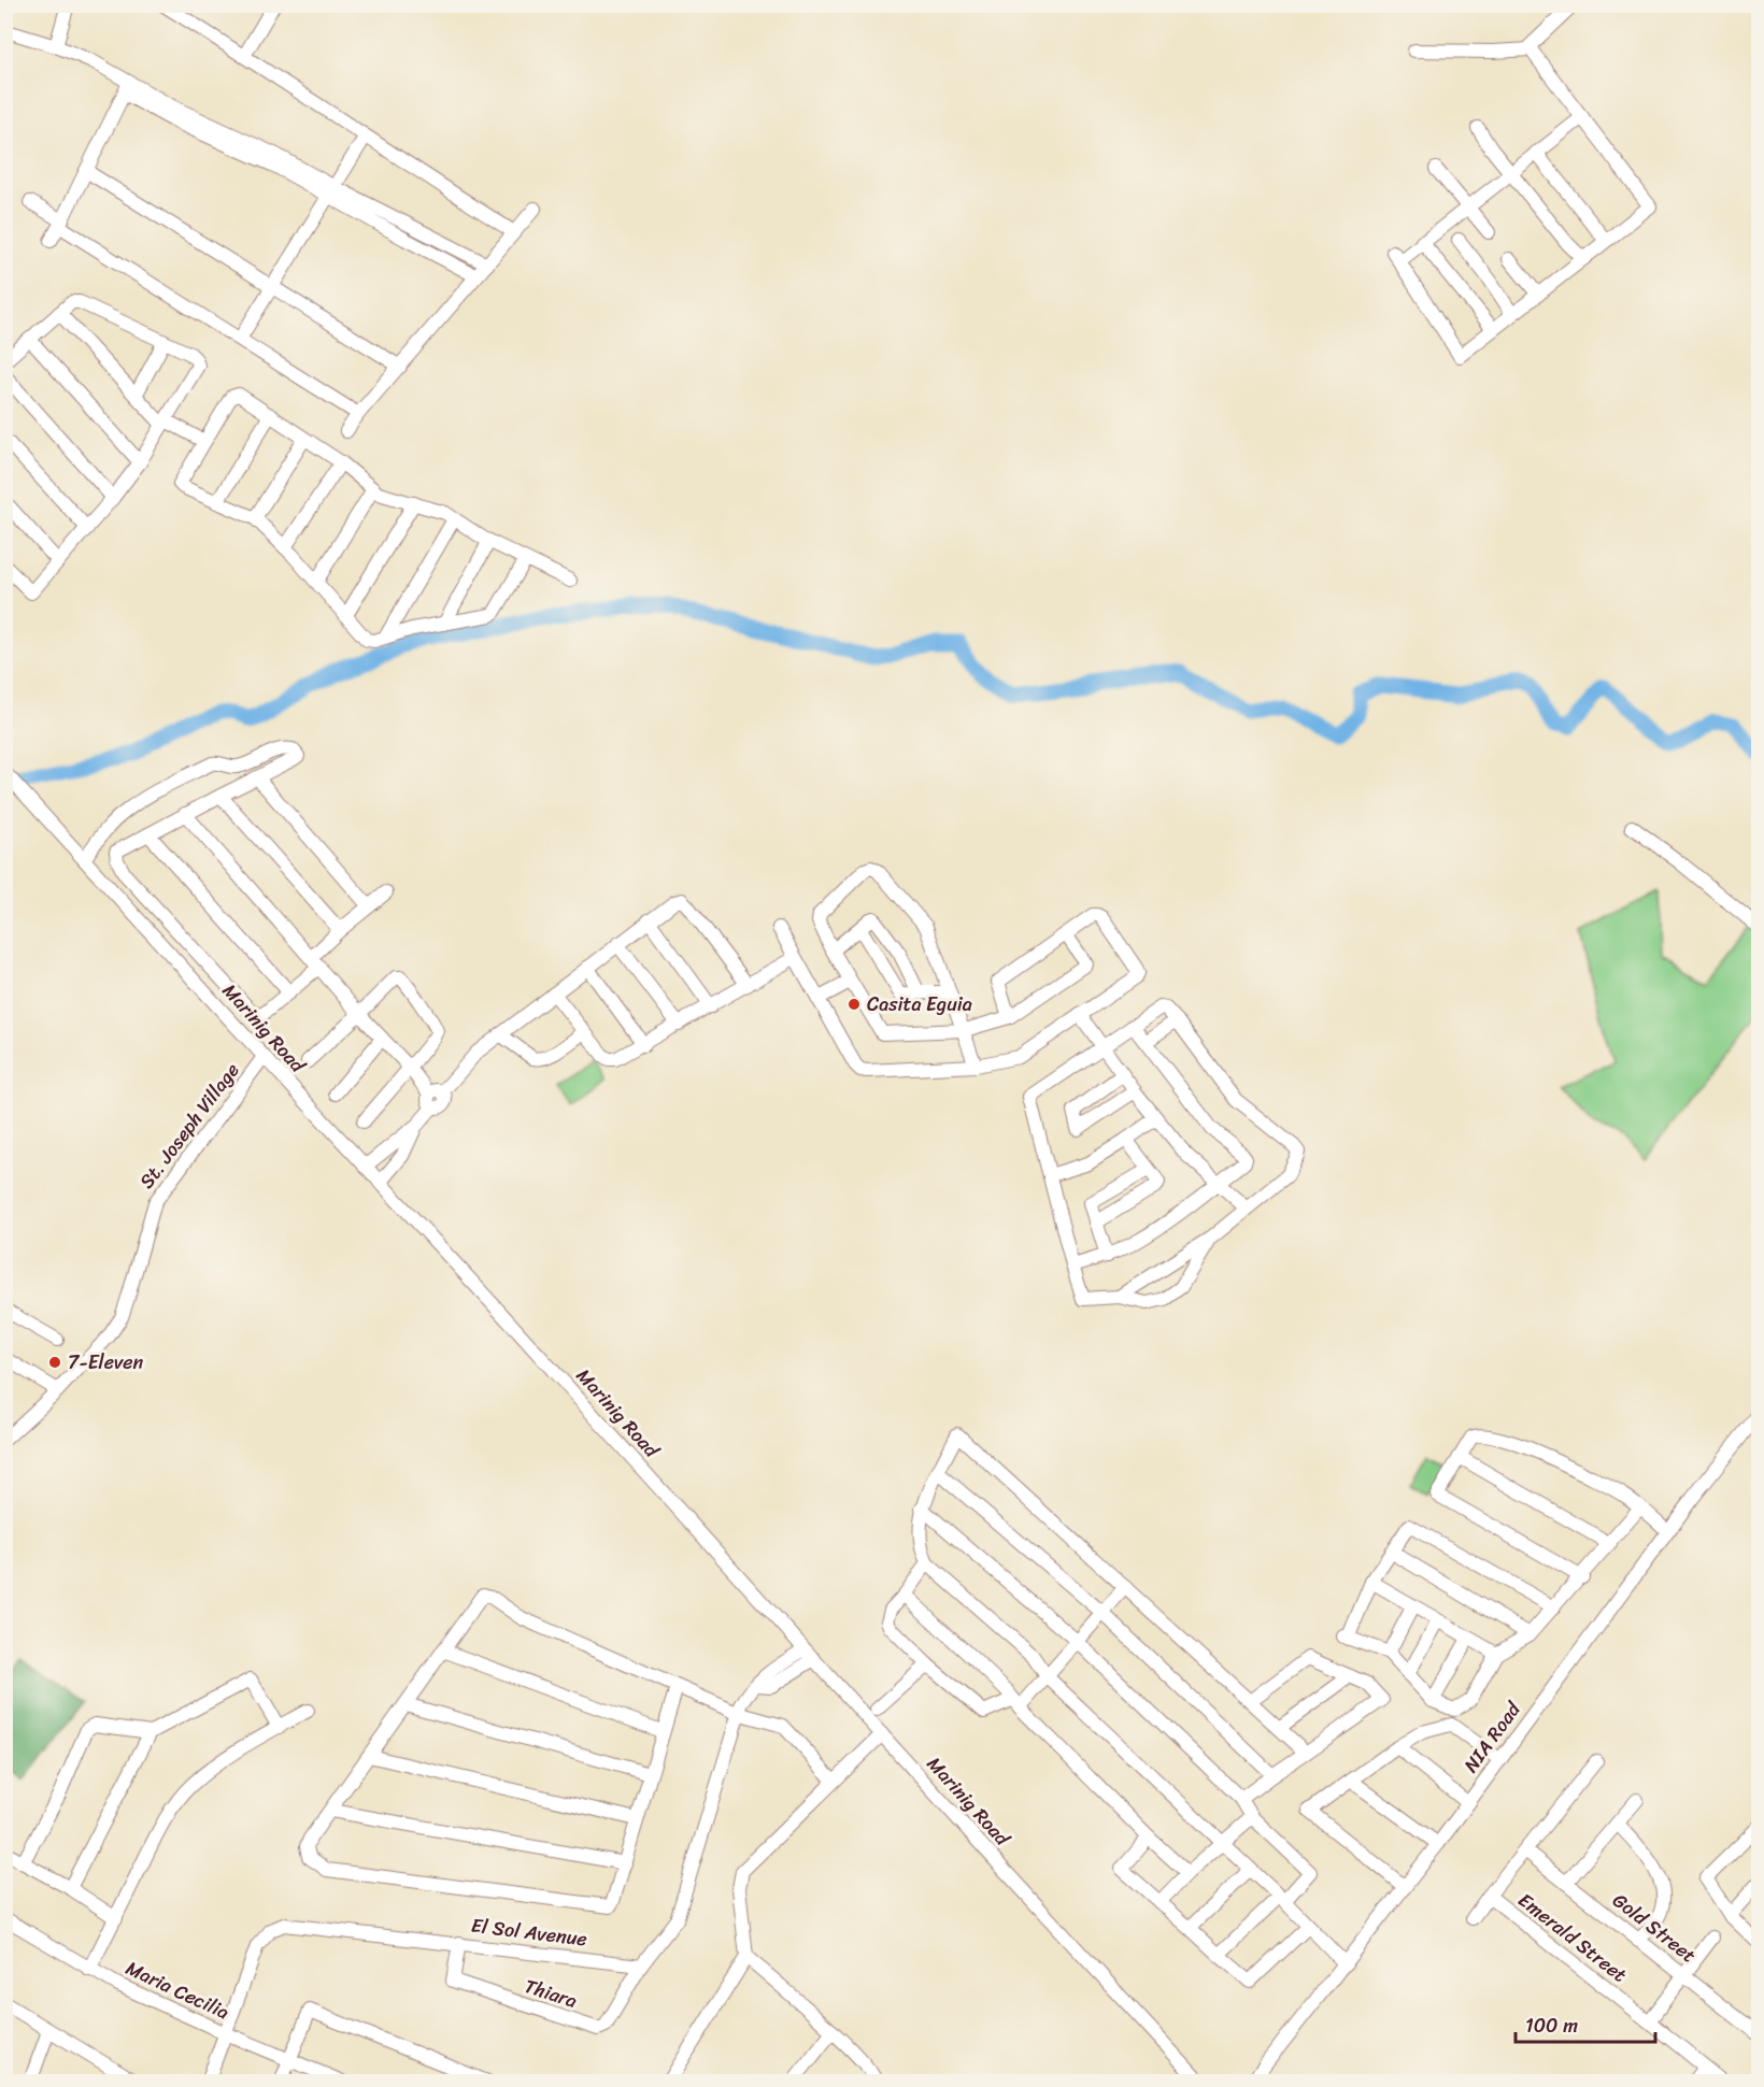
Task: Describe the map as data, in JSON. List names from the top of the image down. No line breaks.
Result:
{"streets":{"street":["Marinig Road","St. Joseph Village","NIA Road","Gold Street","El Sol Avenue","Emerald Street","Maria Cecilia","Thiara"]},"crossings":[["Marinig Road","St. Joseph Village"],["El Sol Avenue","Maria Cecilia"],["El Sol Avenue","Thiara"]],"places":["Casita Eguia","7-Eleven"],"scale_bar":"100 m"}
